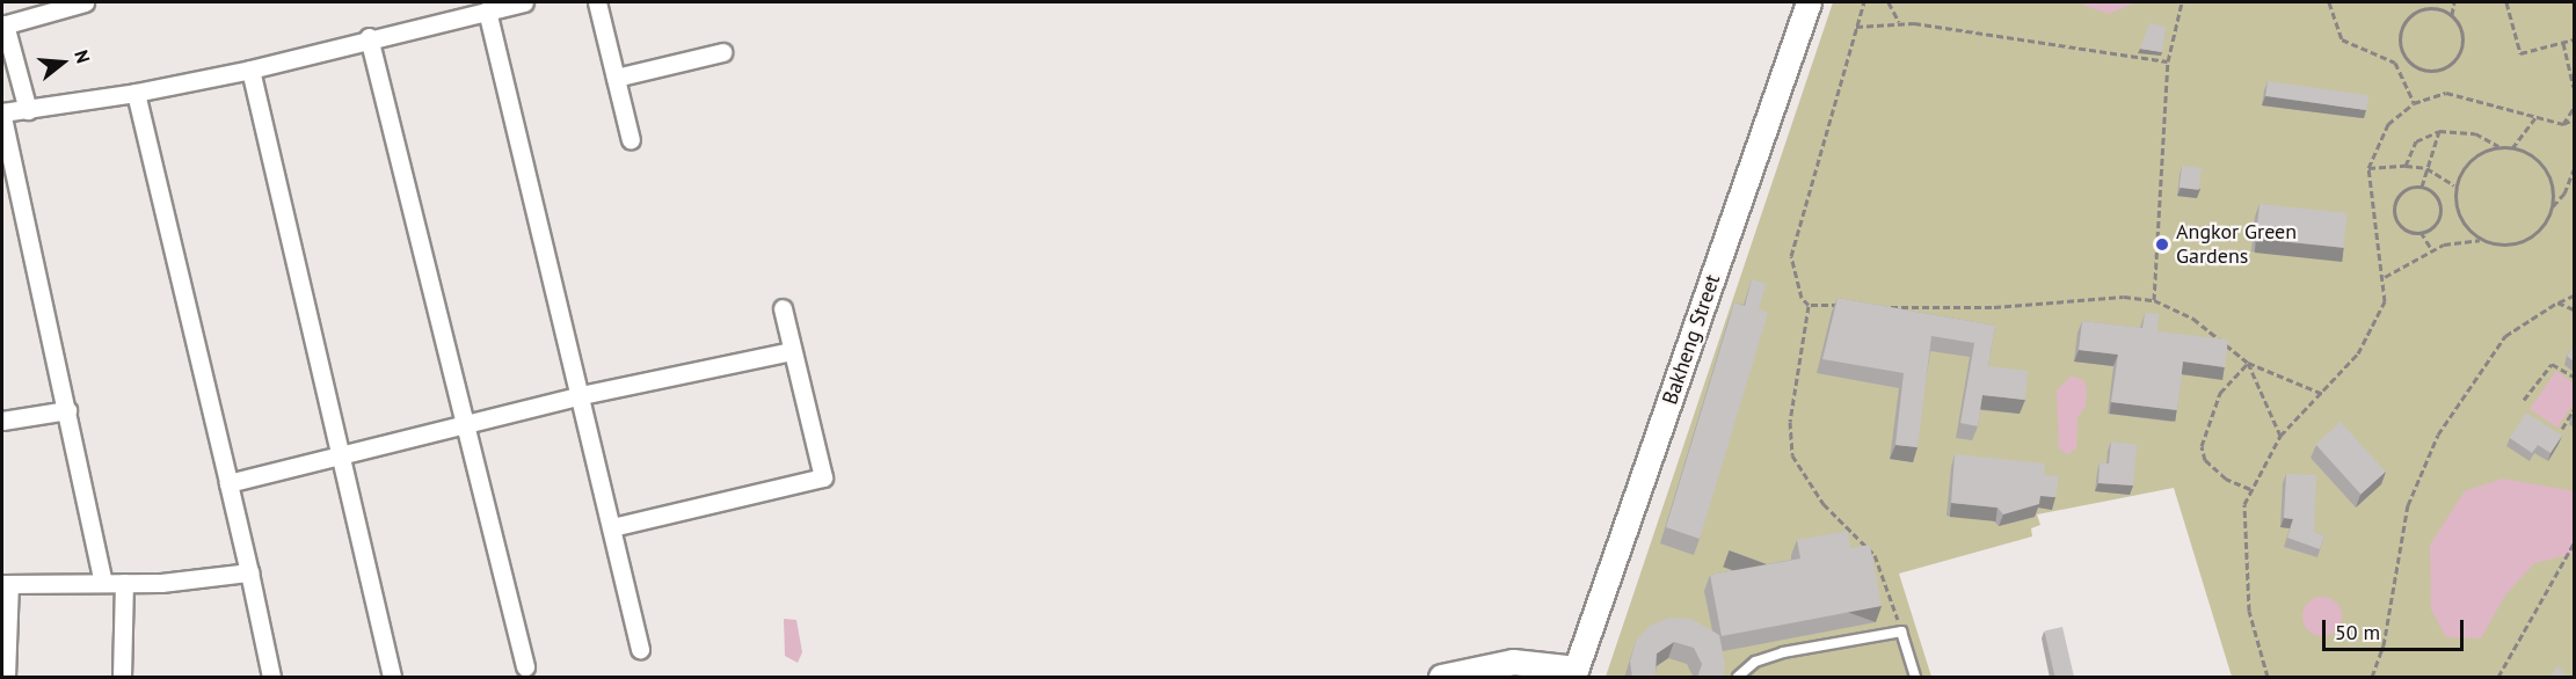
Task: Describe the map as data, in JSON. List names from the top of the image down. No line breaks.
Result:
{"streets":{"street":["Bakheng Street"]},"places":["Angkor Green Gardens"],"scale_bar":"50 m","north":"right"}
